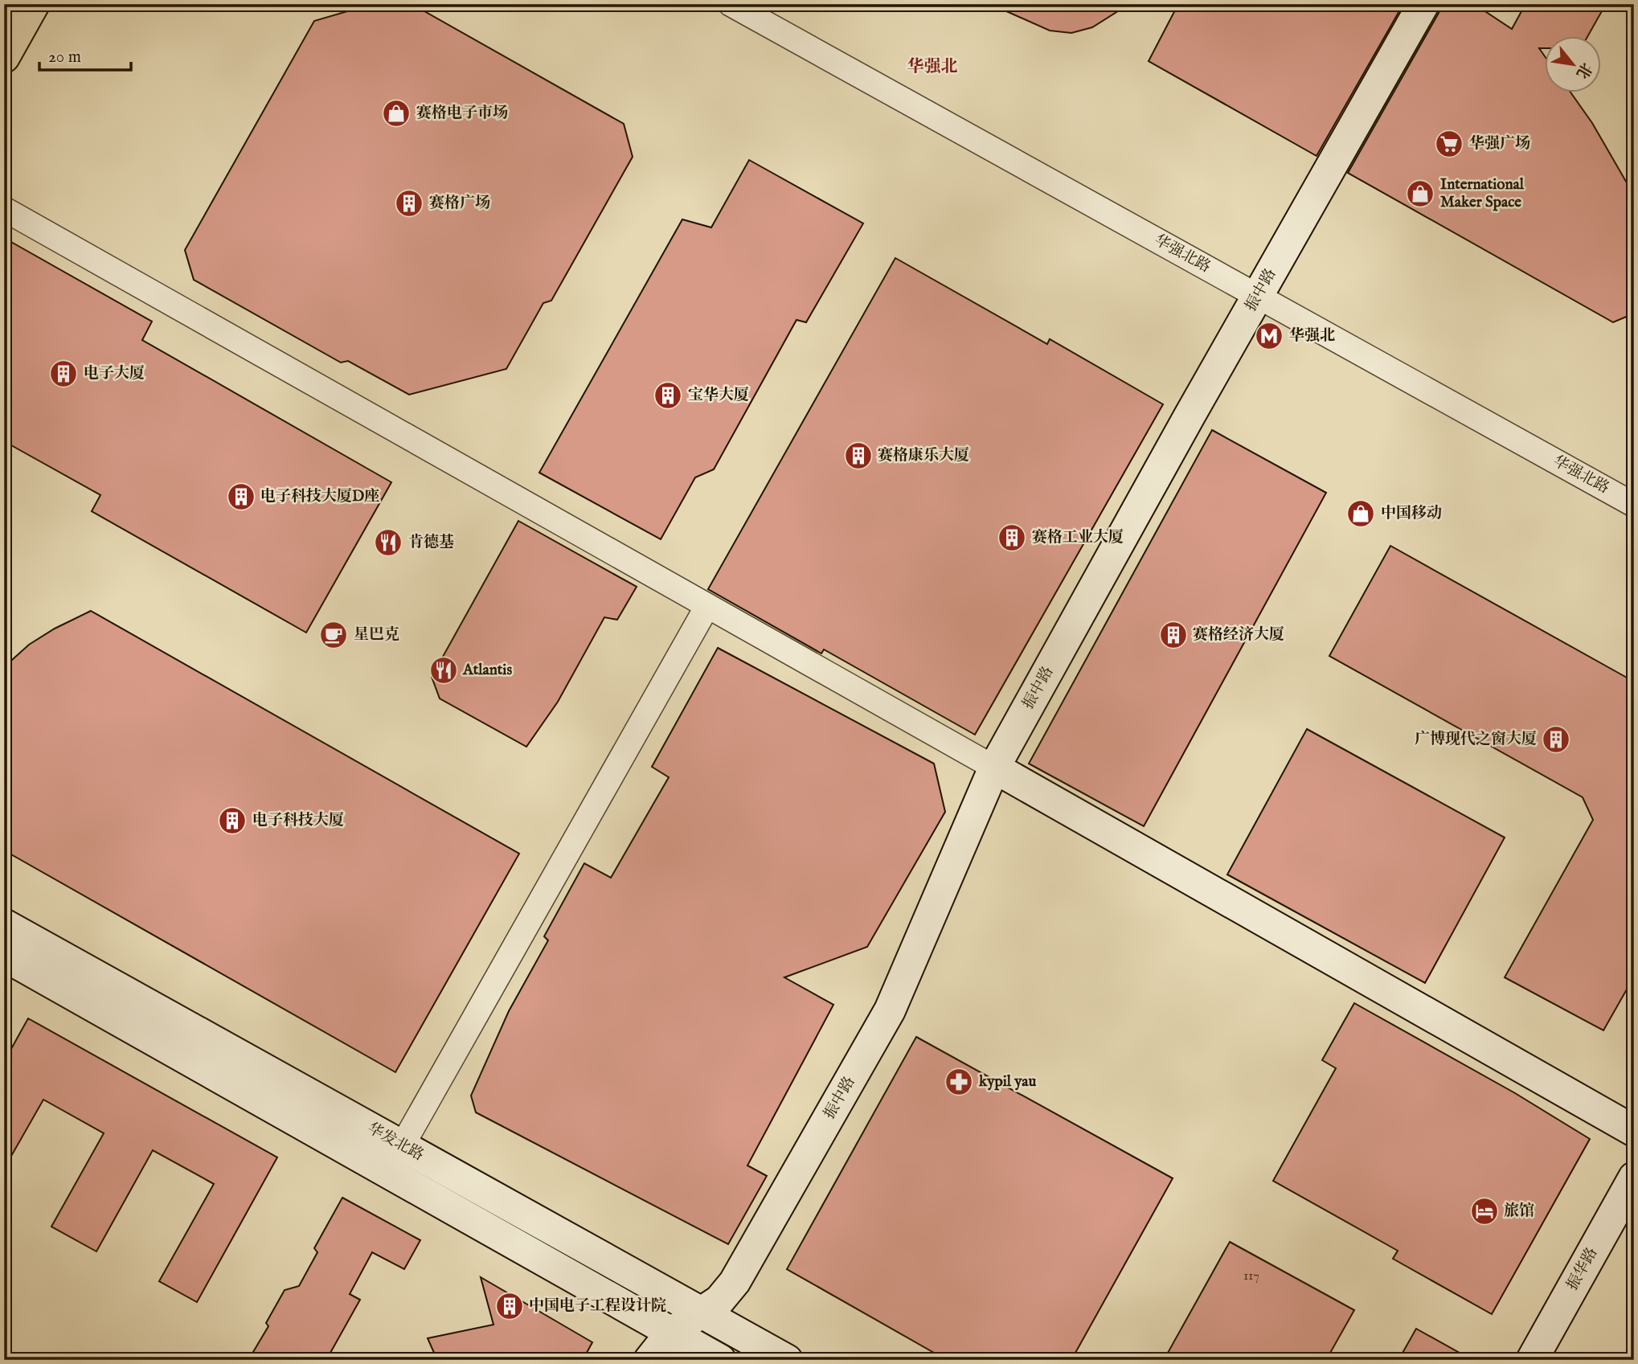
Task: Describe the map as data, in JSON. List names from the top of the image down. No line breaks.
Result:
{"streets":{"street":["华强北路","振中路","华发北路","振华路"]},"crossings":[["华强北路","振中路"],["振中路","华发北路"]],"districts":["华强北"],"places":{"shop":["赛格电子市场","International Maker Space","中国移动"],"supermarket":["华强广场"],"building":["赛格广场","电子大厦","宝华大厦","赛格康乐大厦","电子科技大厦D座","赛格工业大厦","赛格经济大厦","广博现代之窗大厦","电子科技大厦","中国电子工程设计院"],"metro station":["华强北"],"restaurant":["肯德基","Atlantis"],"cafe":["星巴克"],"pharmacy":["kypil yau"],"hotel":["旅馆"]},"house_numbers":["117"],"scale_bar":"20 m","north":"bottom right"}
